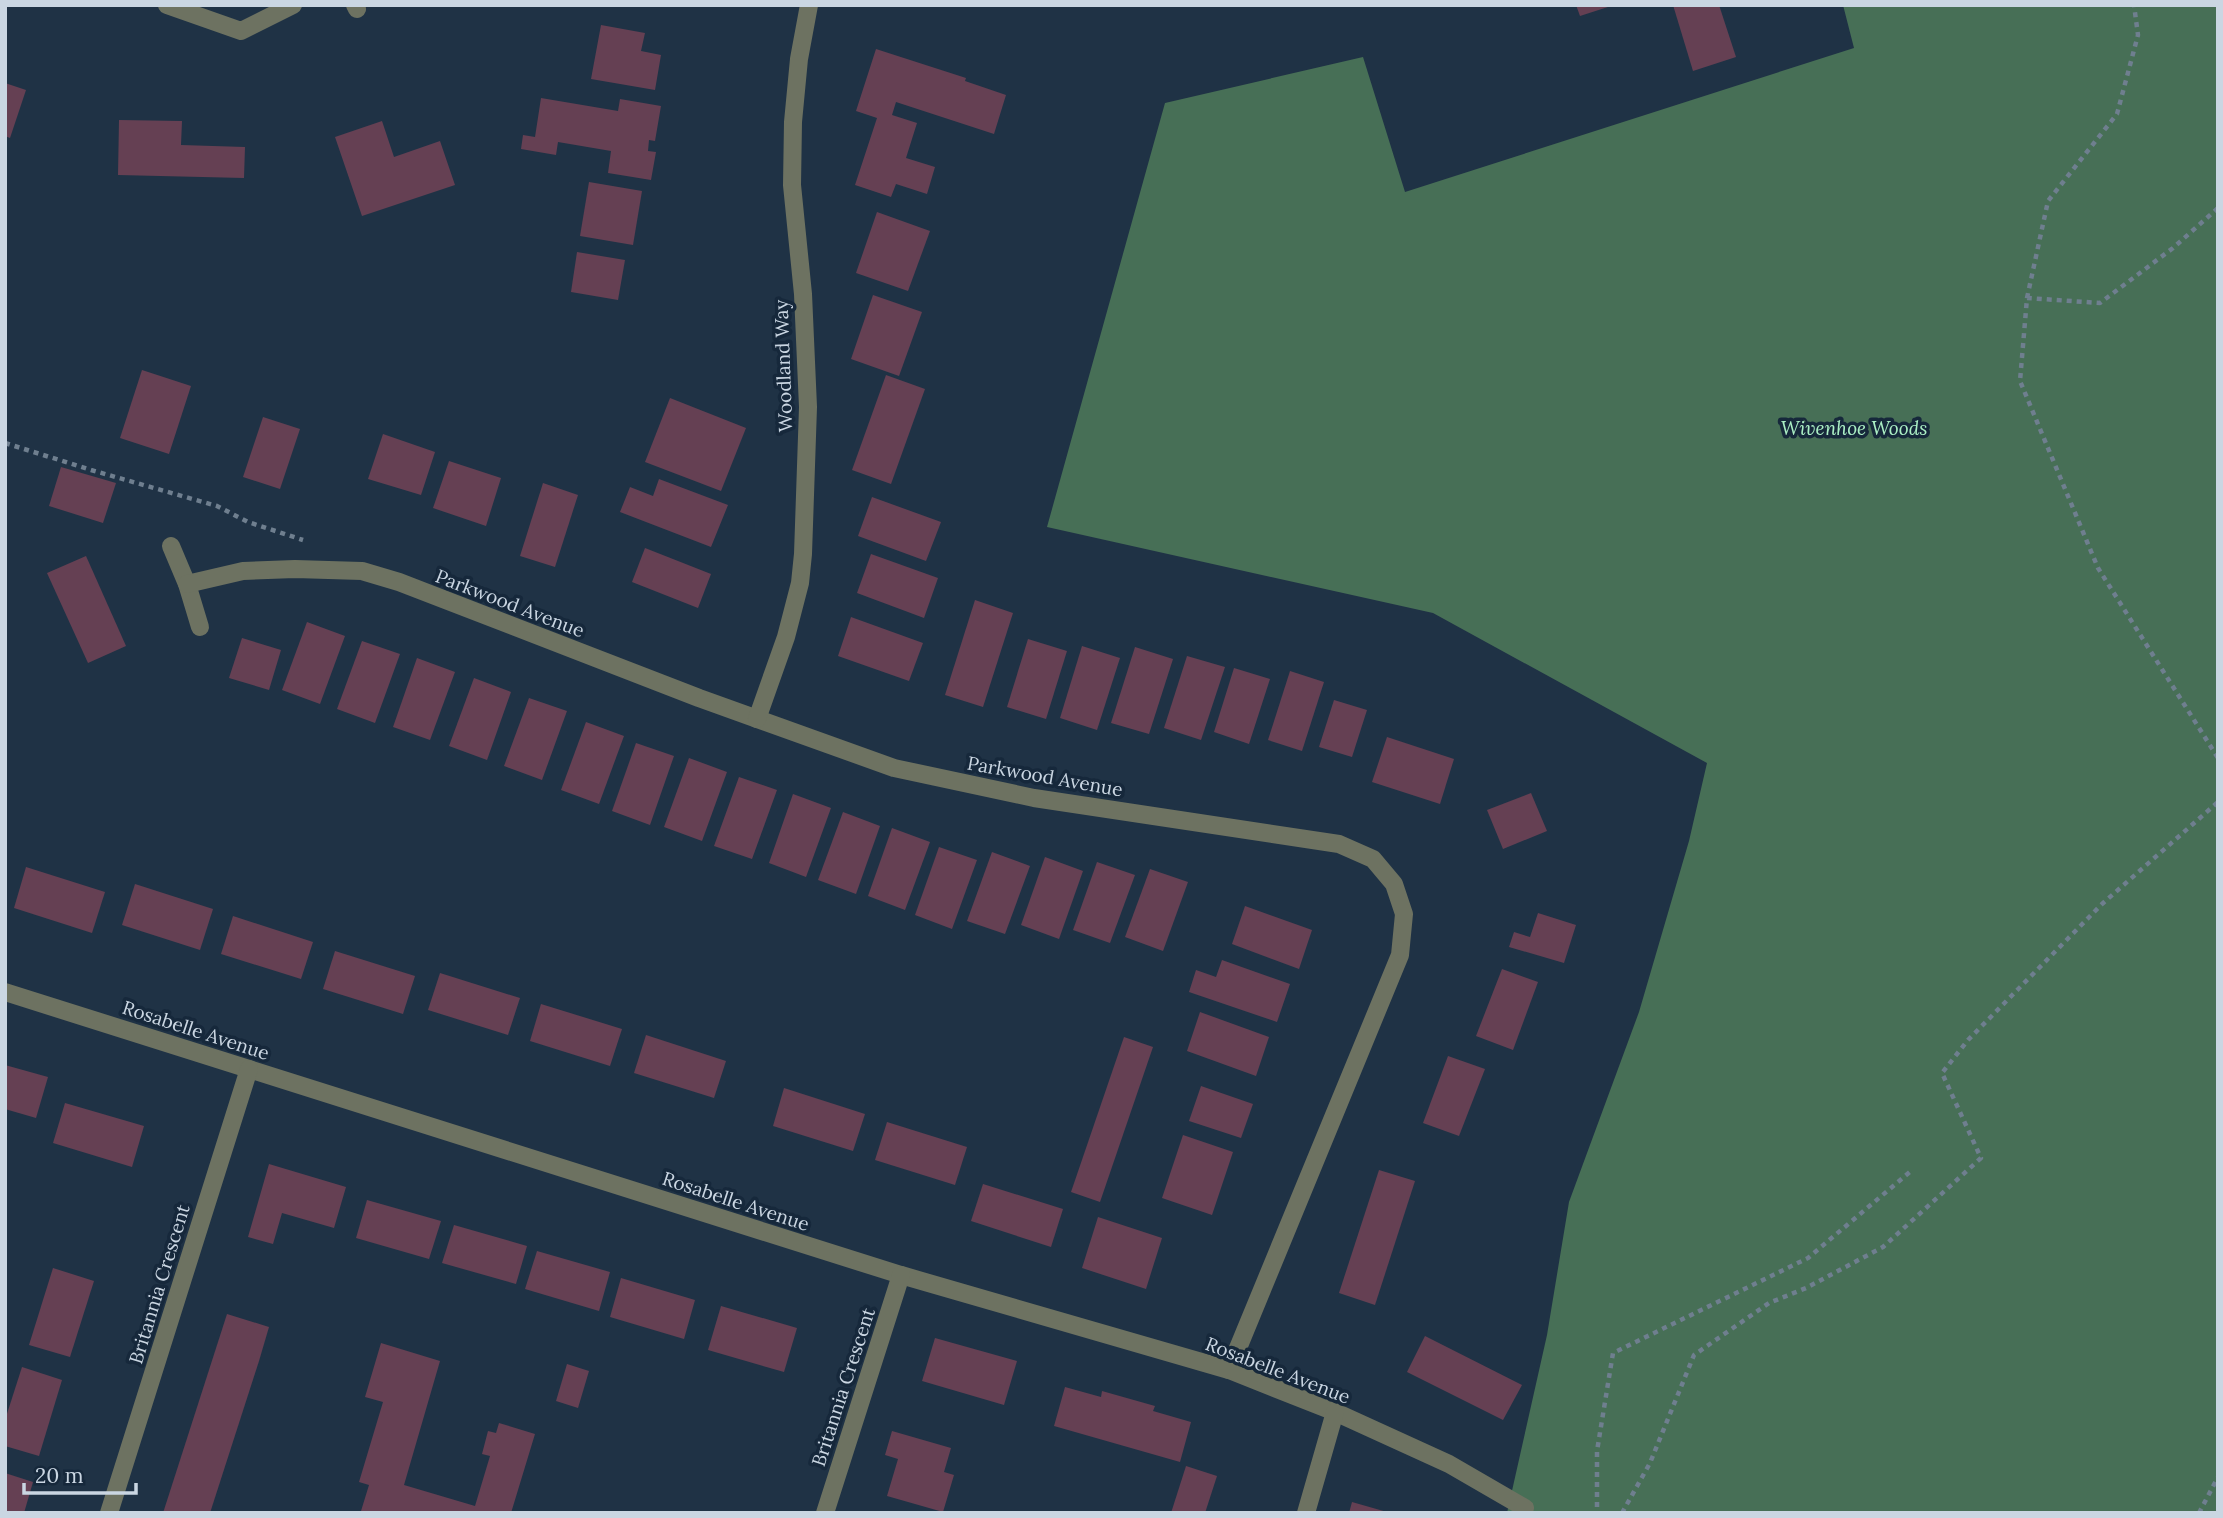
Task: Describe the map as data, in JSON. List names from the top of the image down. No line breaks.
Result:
{"streets":{"street":["Woodland Way","Parkwood Avenue","Rosabelle Avenue","Britannia Crescent"]},"crossings":[["Woodland Way","Parkwood Avenue"],["Parkwood Avenue","Rosabelle Avenue"],["Rosabelle Avenue","Britannia Crescent"]],"parks":["Wivenhoe Woods"],"scale_bar":"20 m"}
